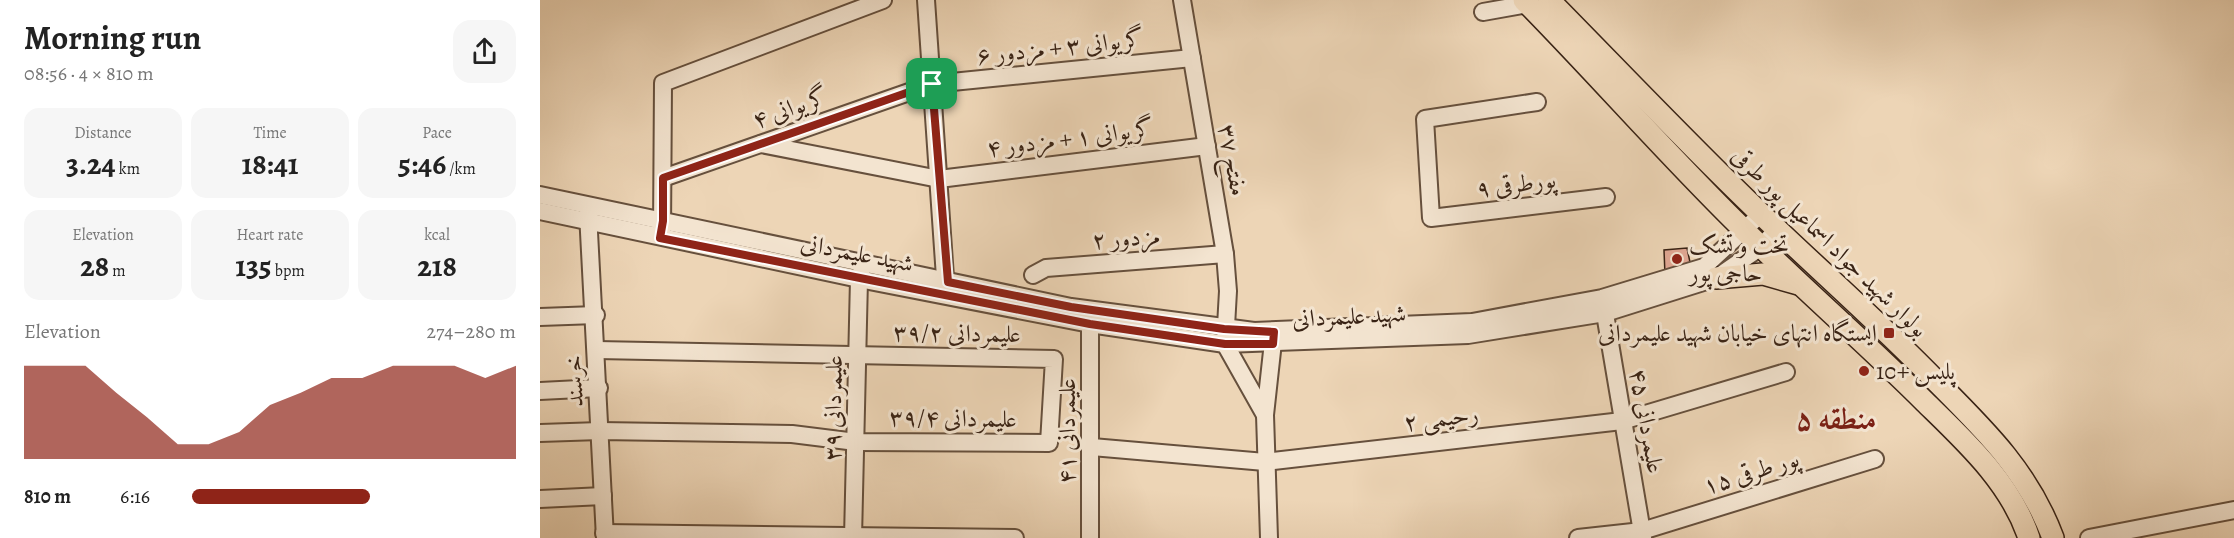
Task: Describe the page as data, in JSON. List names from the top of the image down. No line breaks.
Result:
{"streets":{"main road":["بولوار شهید جواد اسماعیل پور طرقی"],"street":["گریوانی ۳ + مزدور ۶","گریوانی ۴","گریوانی ۱ + مزدور ۴","مفتح ۳۷","پورطرقی ۹","مزدور ۲","شهید علیمردانی","علیمردانی ۳۹/۲","خرسند","علیمردانی ۳۹","علیمردانی ۳۹/۴","رحیمی ۲","علیمردانی ۴۵","علیمردانی ۴۱","پور طرقی ۱۵"]},"crossings":[["گریوانی ۳ + مزدور ۶","گریوانی ۴"],["گریوانی ۳ + مزدور ۶","مفتح ۳۷"],["گریوانی ۴","گریوانی ۱ + مزدور ۴"],["گریوانی ۱ + مزدور ۴","مفتح ۳۷"],["مفتح ۳۷","مزدور ۲"],["مفتح ۳۷","شهید علیمردانی"],["بولوار شهید جواد اسماعیل پور طرقی","شهید علیمردانی"],["شهید علیمردانی","خرسند"],["شهید علیمردانی","علیمردانی ۳۹"],["شهید علیمردانی","علیمردانی ۴۵"],["شهید علیمردانی","علیمردانی ۴۱"],["علیمردانی ۳۹/۲","خرسند"],["علیمردانی ۳۹/۲","علیمردانی ۳۹"],["علیمردانی ۳۹/۲","علیمردانی ۳۹/۴"],["خرسند","علیمردانی ۳۹/۴"],["علیمردانی ۳۹","علیمردانی ۳۹/۴"],["رحیمی ۲","علیمردانی ۴۵"],["رحیمی ۲","علیمردانی ۴۱"],["علیمردانی ۴۵","پور طرقی ۱۵"]],"districts":["منطقه ۵"],"places":{"other":["تخت و تشک حاجی پور","پلیس +10"],"transit":["ایستگاه انتهای خیابان شهید علیمردانی"]},"page":{"heading":["Morning run","08:56 · 4 × 810 m"],"stats":[["Distance","3.24 km"],["Time","18:41"],["Pace","5:46 /km"],["Elevation","28 m"],["Heart rate","135 bpm"],["kcal","218"]],"chart":["Elevation","274–280 m"],"list":[{"name":"810 m","note":"6:16"}]}}
